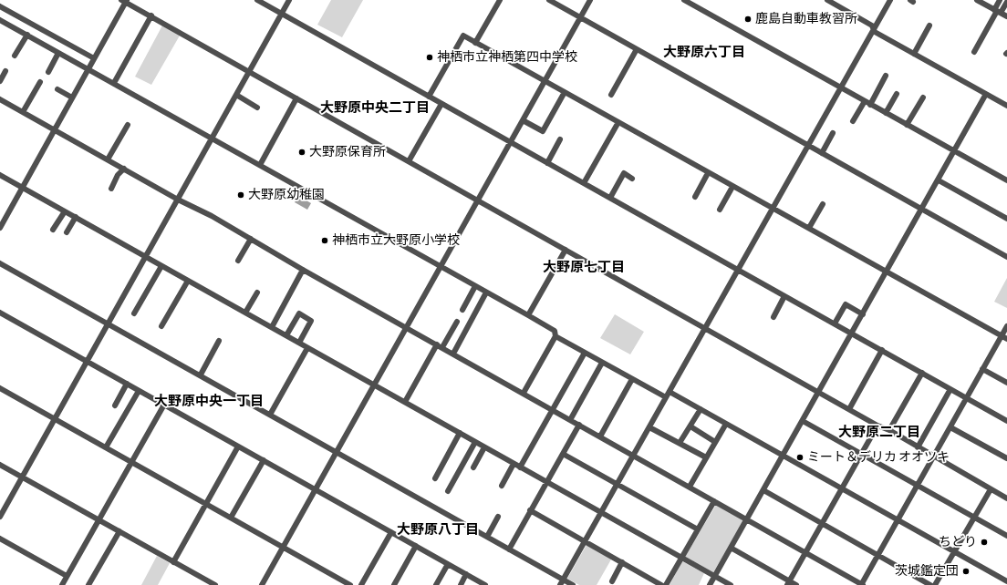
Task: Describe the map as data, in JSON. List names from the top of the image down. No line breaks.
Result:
{"districts":["大野原六丁目","大野原中央二丁目","大野原七丁目","大野原中央一丁目","大野原二丁目","大野原八丁目"],"places":["鹿島自動車教習所","神栖市立神栖第四中学校","大野原保育所","大野原幼稚園","神栖市立大野原小学校","ミート＆デリカ オオツキ","ちどり","茨城鑑定団"]}
